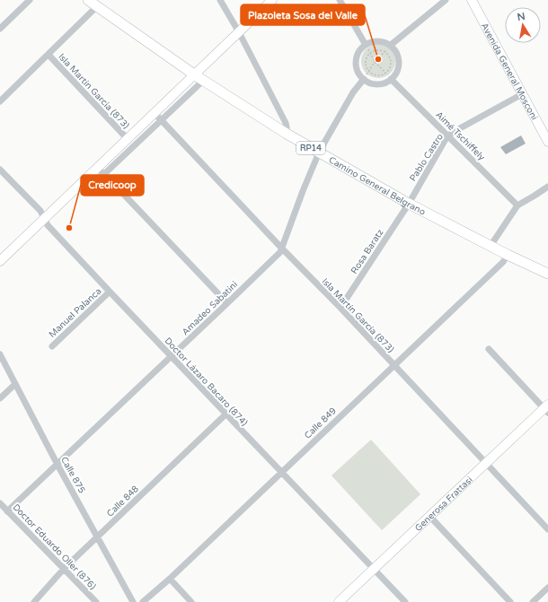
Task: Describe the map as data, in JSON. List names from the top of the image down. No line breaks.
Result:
{"streets":{"main road":["Avenida General Mosconi","RP14","Camino General Belgrano","Generosa Frattasi"],"street":["Isla Martín García (873)","Aimé Tschiffely","Pablo Castro","Rosa Baratz","Amadeo Sabatini","Manuel Palanca","Doctor Lázaro Bacaro (874)","Calle 849","Calle 875","Calle 848","Doctor Eduardo Oller (876)"]},"crossings":[["Avenida General Mosconi","Pablo Castro"],["Isla Martín García (873)","Rosa Baratz"],["Isla Martín García (873)","Amadeo Sabatini"],["Isla Martín García (873)","Calle 849"],["Isla Martín García (873)","Generosa Frattasi"],["Aimé Tschiffely","Pablo Castro"],["Pablo Castro","Camino General Belgrano"],["Pablo Castro","Rosa Baratz"],["Camino General Belgrano","Rosa Baratz"],["Camino General Belgrano","Amadeo Sabatini"],["Camino General Belgrano","Calle 849"],["Amadeo Sabatini","Doctor Lázaro Bacaro (874)"],["Amadeo Sabatini","Calle 875"],["Amadeo Sabatini","Doctor Eduardo Oller (876)"],["Manuel Palanca","Doctor Lázaro Bacaro (874)"],["Doctor Lázaro Bacaro (874)","Calle 849"],["Doctor Lázaro Bacaro (874)","Calle 848"],["Doctor Lázaro Bacaro (874)","Generosa Frattasi"],["Calle 875","Calle 848"],["Calle 848","Doctor Eduardo Oller (876)"]],"places":["Plazoleta Sosa del Valle","Credicoop"],"north":"top"}
